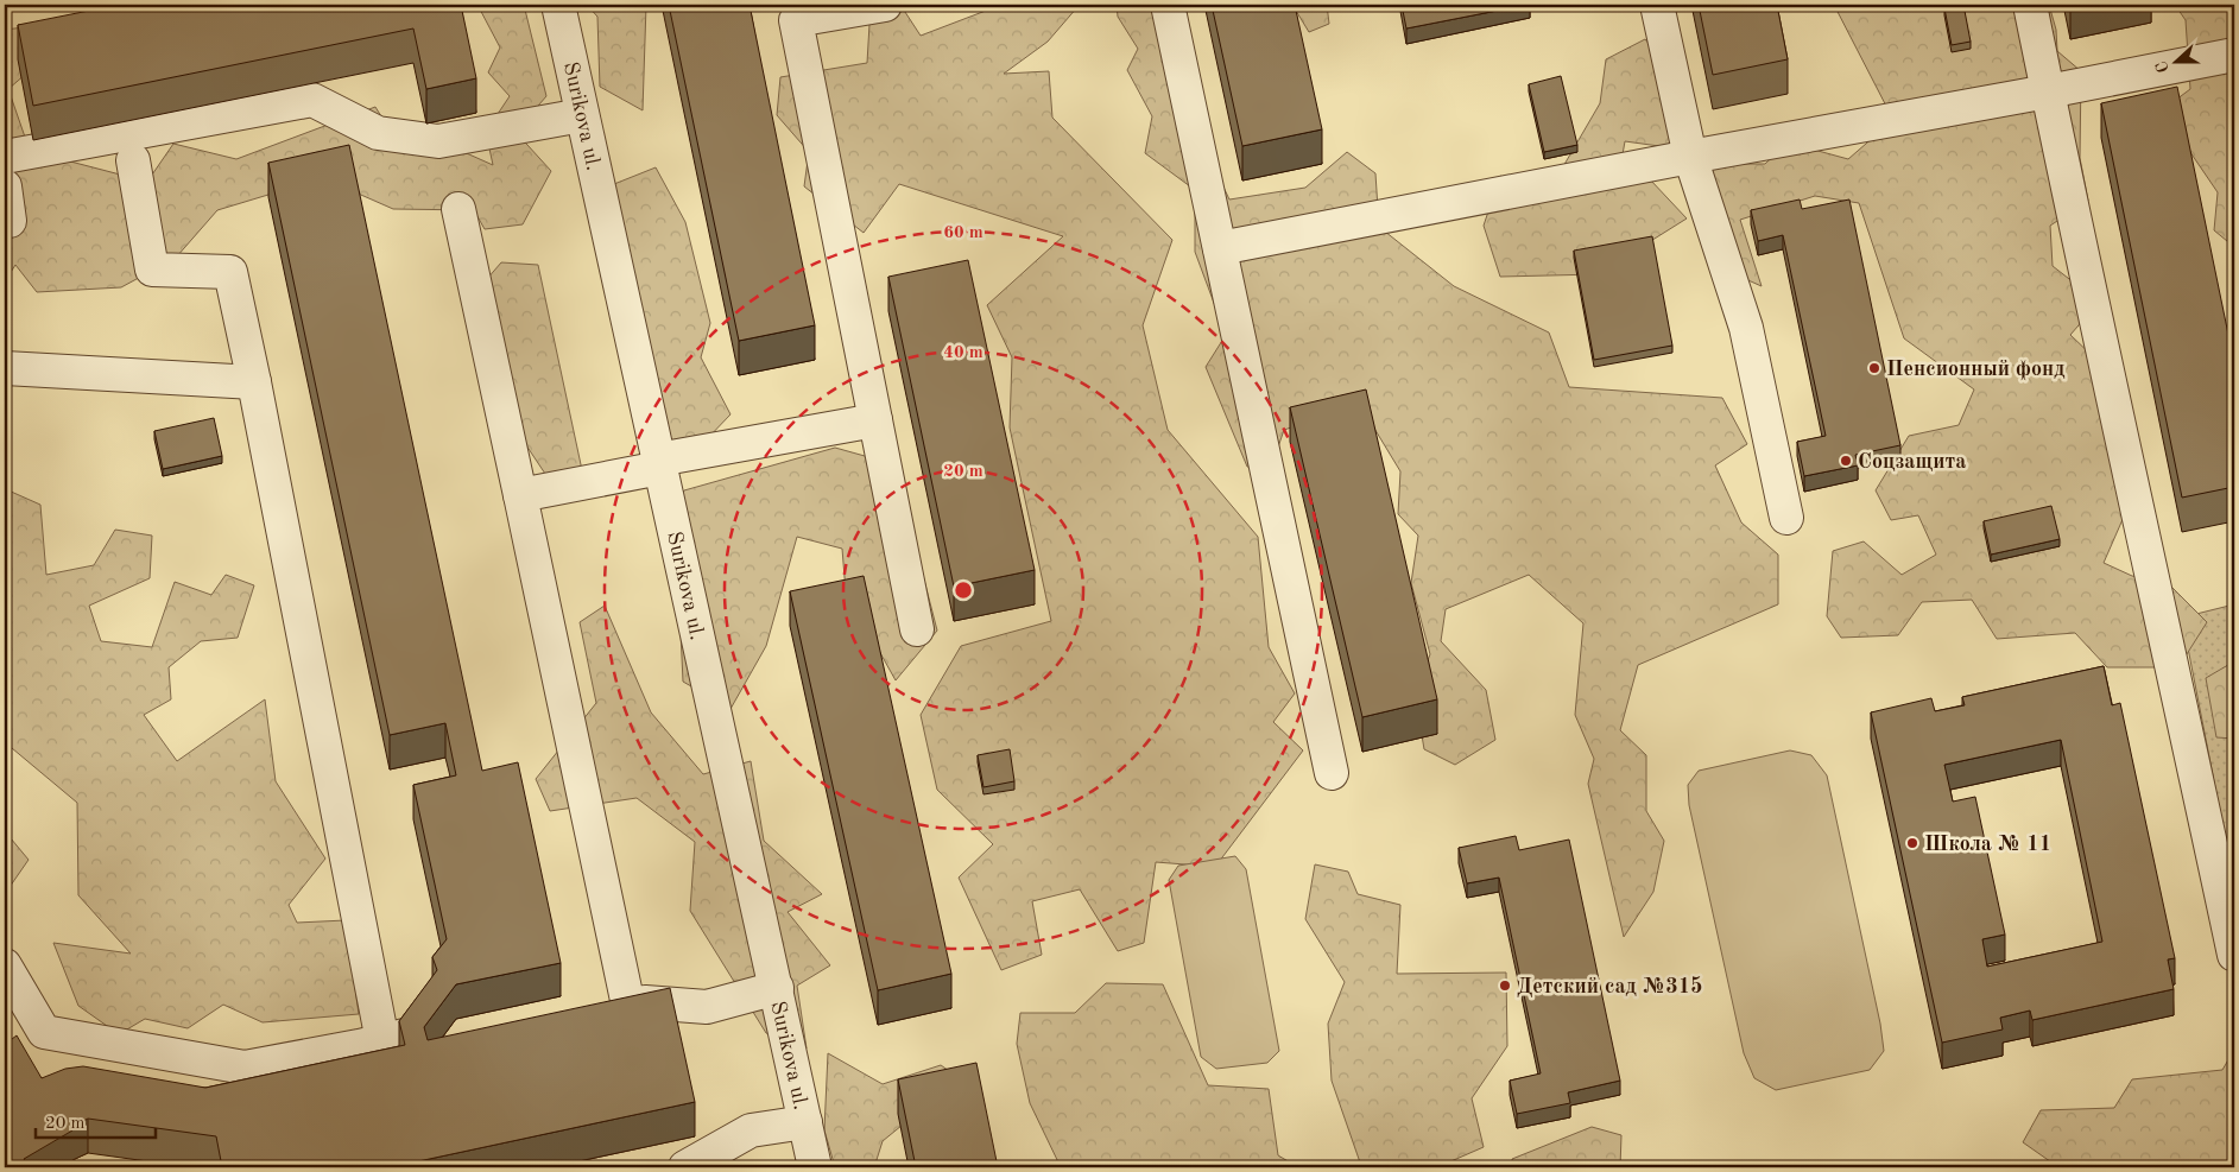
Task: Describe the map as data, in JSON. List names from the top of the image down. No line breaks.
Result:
{"streets":{"street":["Surikova ul."]},"places":["Пенсионный фонд","Соцзащита","Школа № 11","Детский сад №315"],"scale_bar":"20 m","north":"left","rings":["60 m","40 m","20 m"]}
